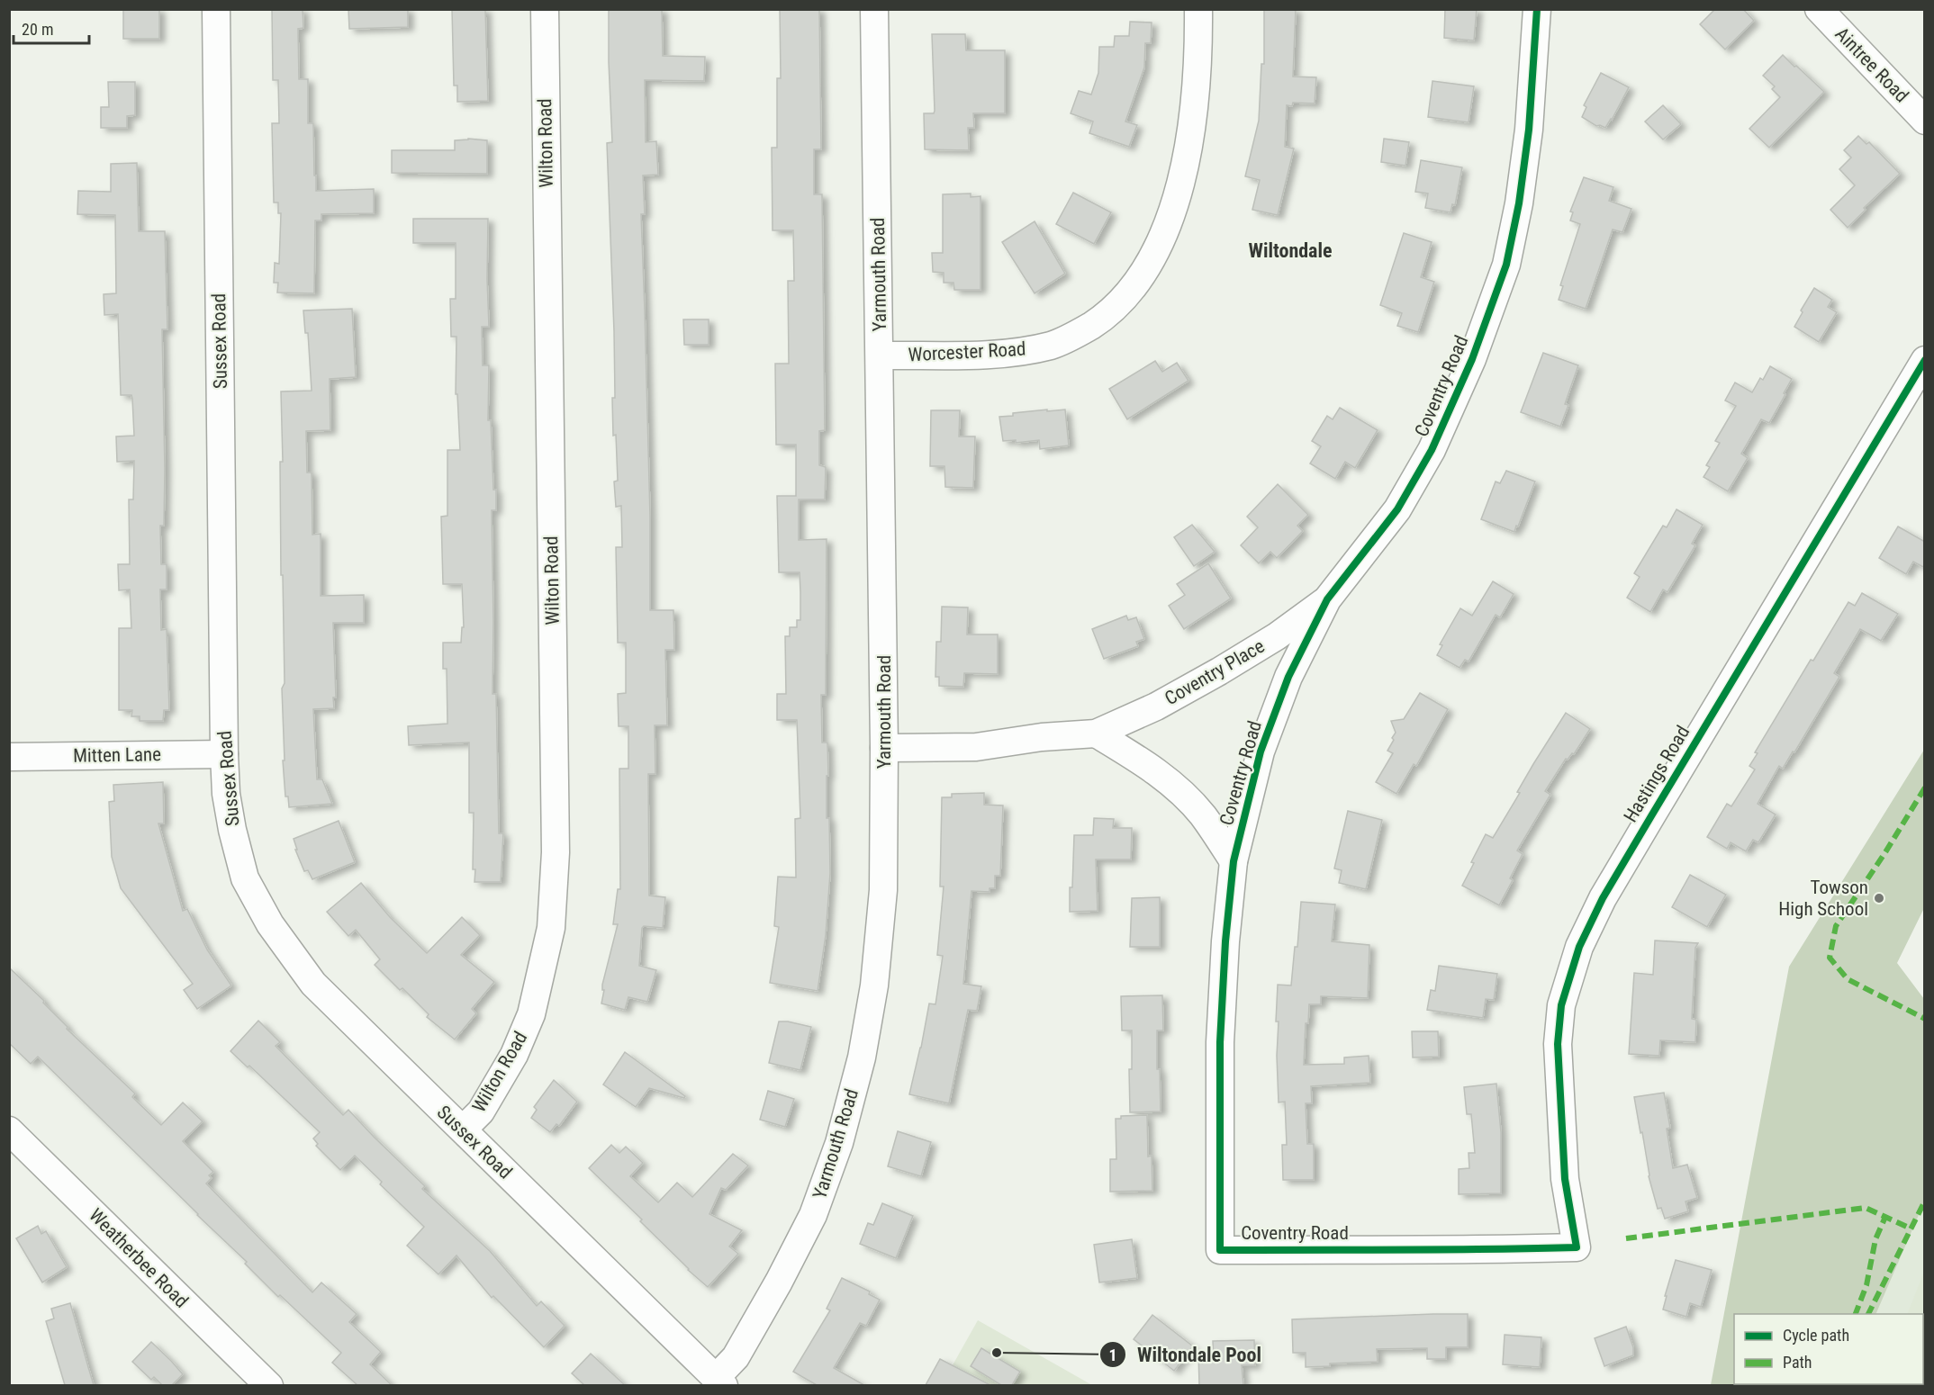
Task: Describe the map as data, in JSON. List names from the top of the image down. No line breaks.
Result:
{"streets":{"street":["Aintree Road","Wilton Road","Yarmouth Road","Sussex Road","Worcester Road","Coventry Road","Coventry Place","Mitten Lane","Hastings Road","Weatherbee Road"]},"crossings":[["Wilton Road","Sussex Road"],["Yarmouth Road","Sussex Road"],["Yarmouth Road","Worcester Road"],["Yarmouth Road","Coventry Place"],["Sussex Road","Mitten Lane"],["Coventry Road","Coventry Place"],["Coventry Road","Hastings Road"]],"districts":["Wiltondale"],"places":["Towson High School","Wiltondale Pool"],"legend":["Cycle path","Path"],"scale_bar":"20 m"}
